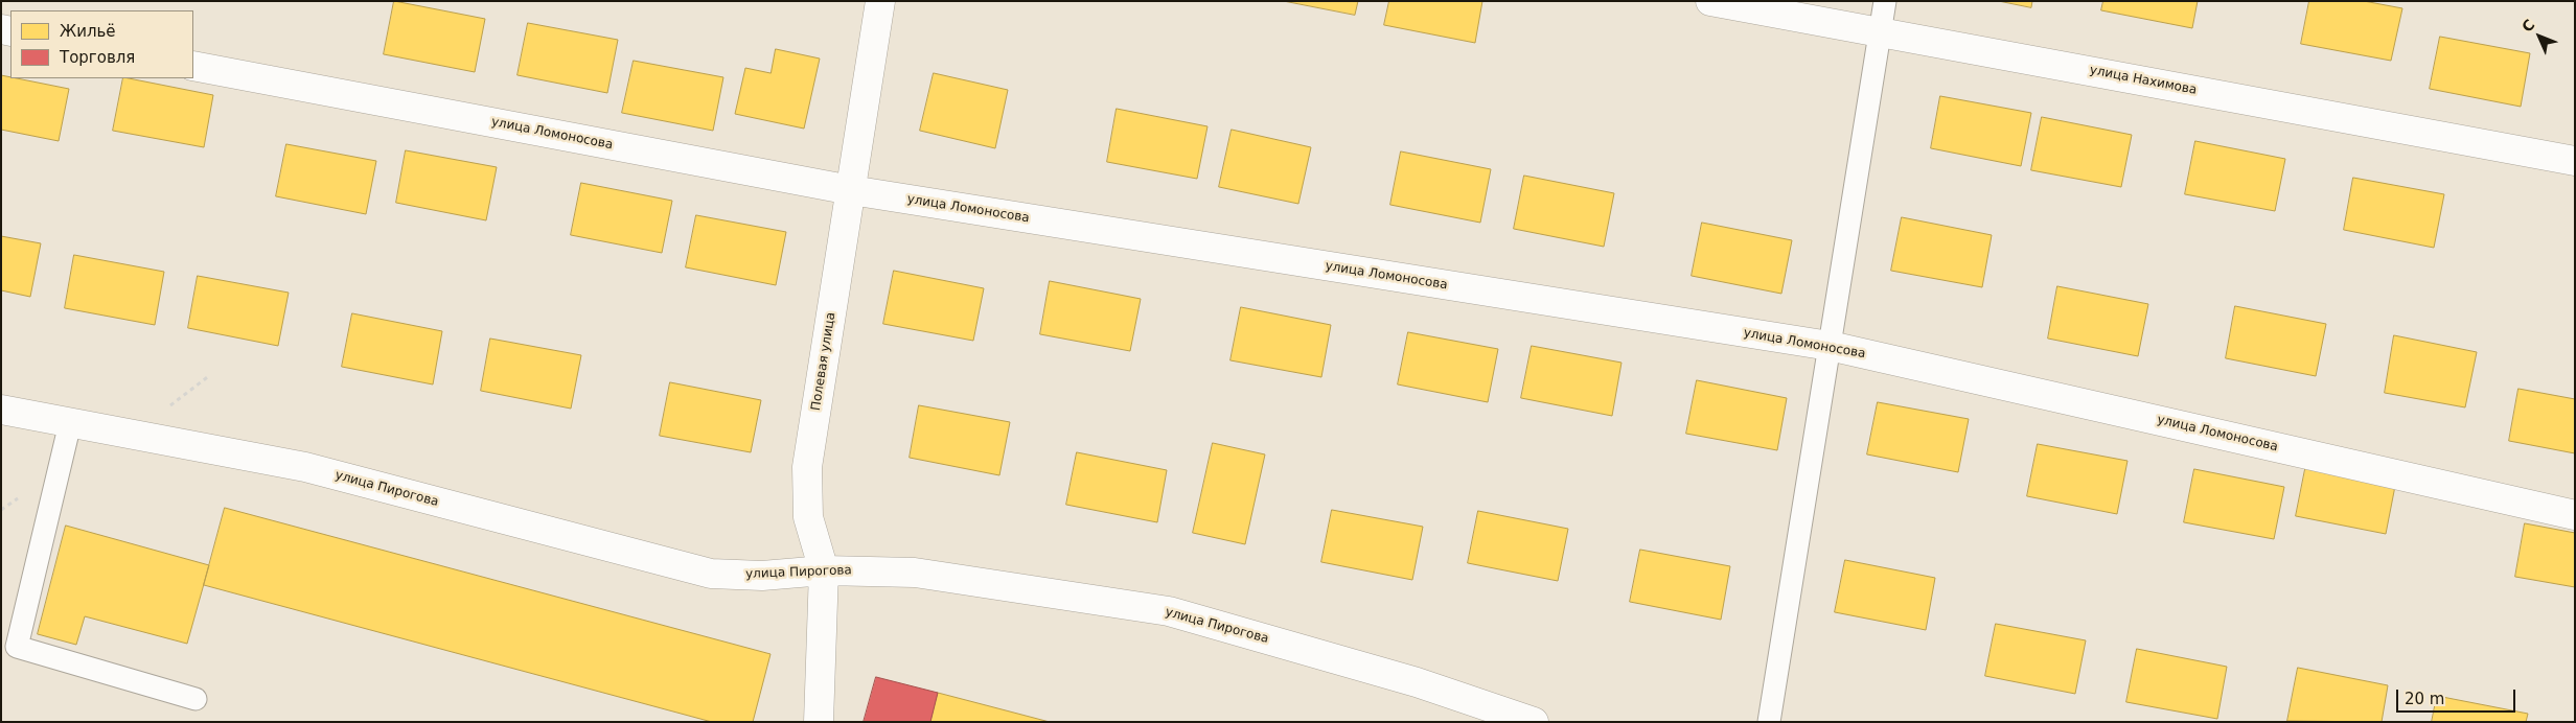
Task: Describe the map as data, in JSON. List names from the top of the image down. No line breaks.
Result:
{"streets":{"street":["улица Нахимова","улица Ломоносова","Полевая улица","улица Пирогова"]},"crossings":[["улица Ломоносова","Полевая улица"],["Полевая улица","улица Пирогова"]],"legend":["Жильё","Торговля"],"scale_bar":"20 m","north":"top left"}
